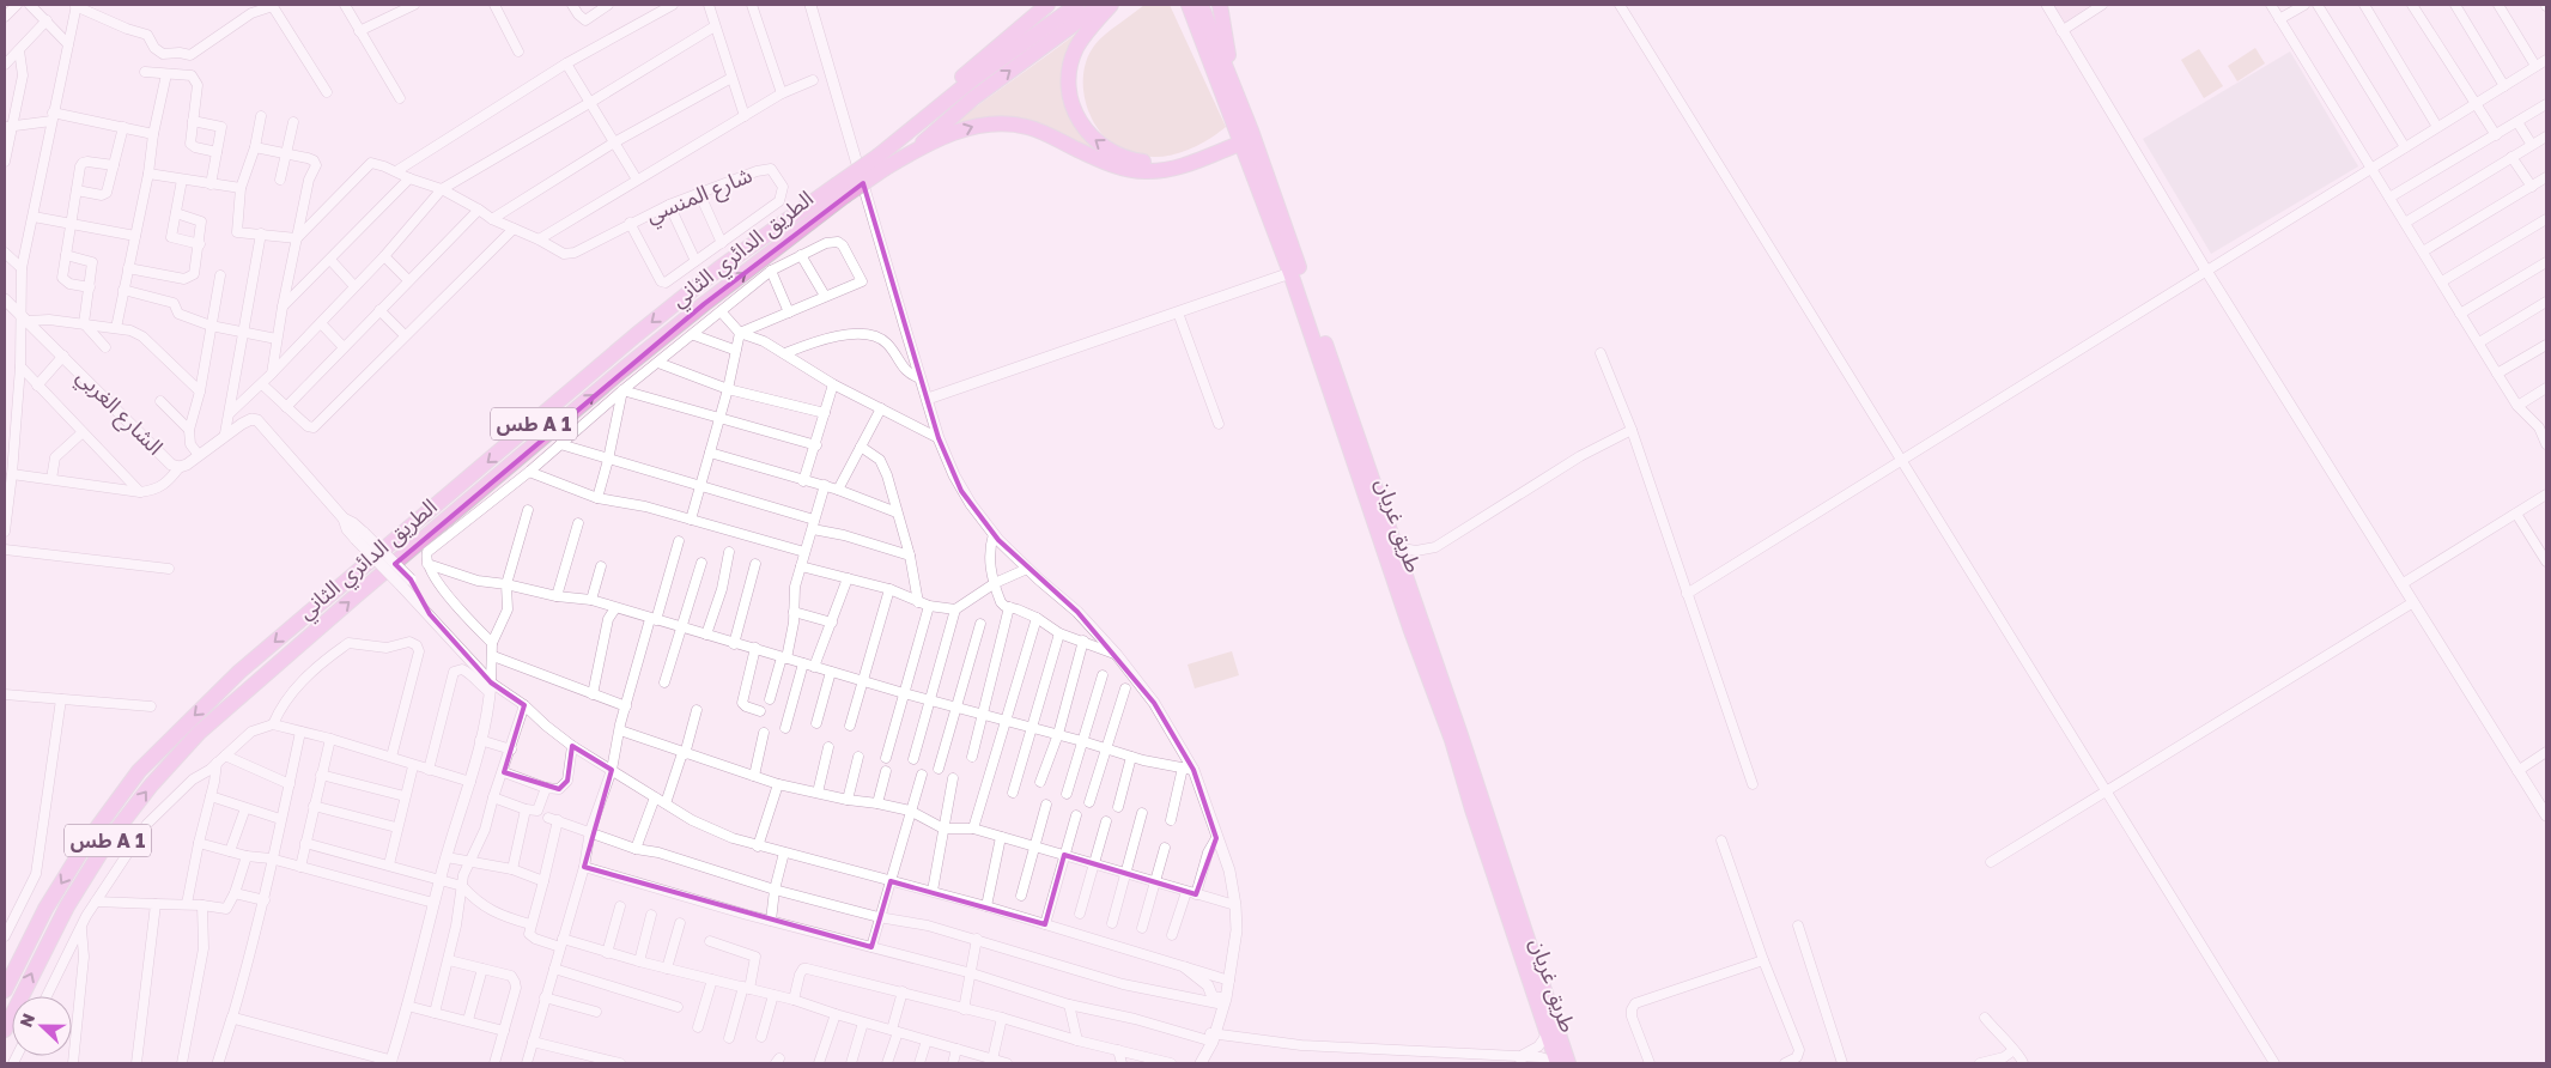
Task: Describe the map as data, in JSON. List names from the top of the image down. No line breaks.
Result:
{"streets":{"highway":["الطريق الدائري الثاني","طس A 1","طريق غريان"],"street":["شارع المنسي","الشارع الغربي"]},"north":"left"}
